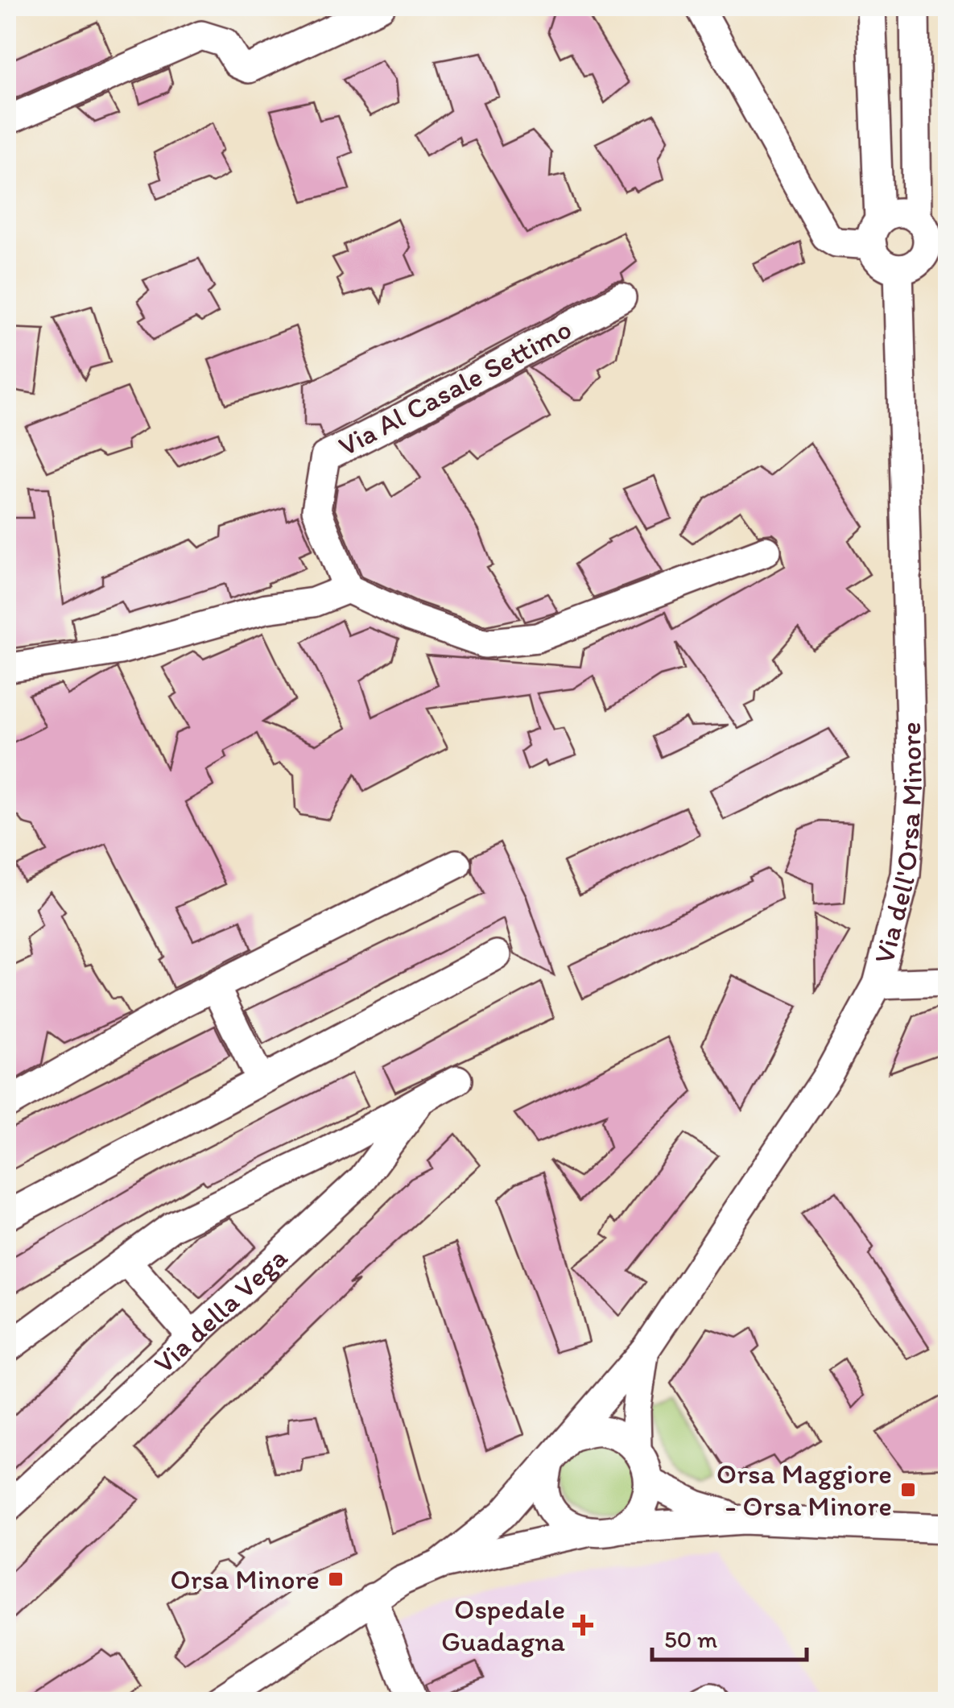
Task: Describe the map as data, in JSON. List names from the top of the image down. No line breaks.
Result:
{"streets":{"street":["Via Al Casale Settimo","Via dell'Orsa Minore","Via della Vega"]},"places":{"transit":["Orsa Maggiore - Orsa Minore","Orsa Minore"],"health":["Ospedale Guadagna"]},"scale_bar":"50 m"}
